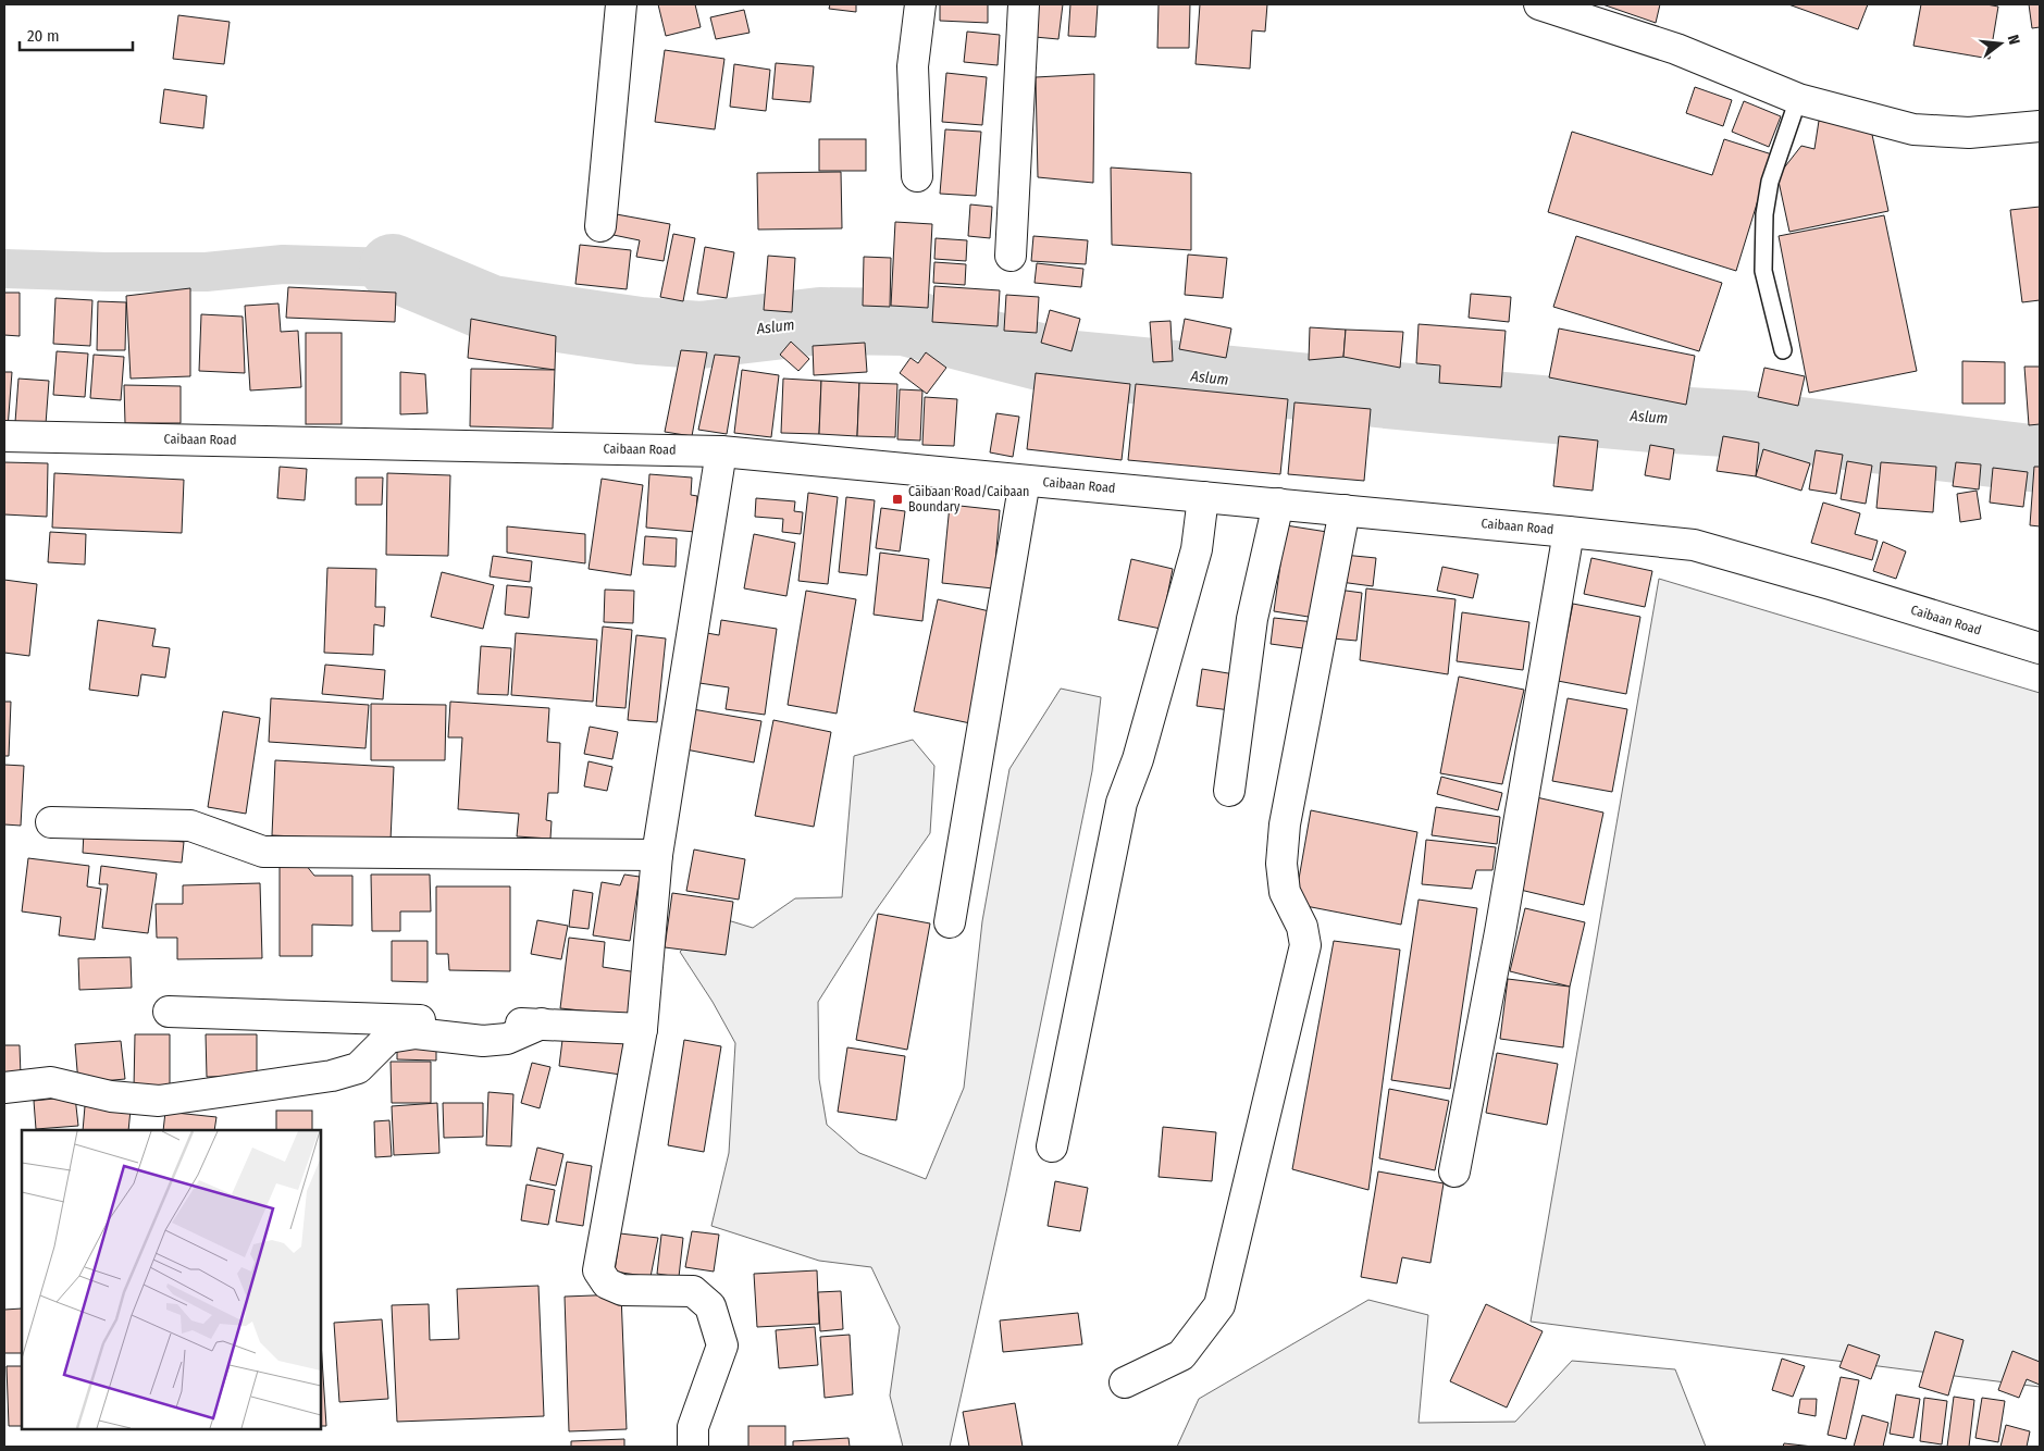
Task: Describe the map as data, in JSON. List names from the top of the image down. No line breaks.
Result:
{"streets":{"street":["Caibaan Road"]},"water":["Aslum"],"places":{"transit":["Caibaan Road/Caibaan Boundary"]},"scale_bar":"20 m","north":"right"}
